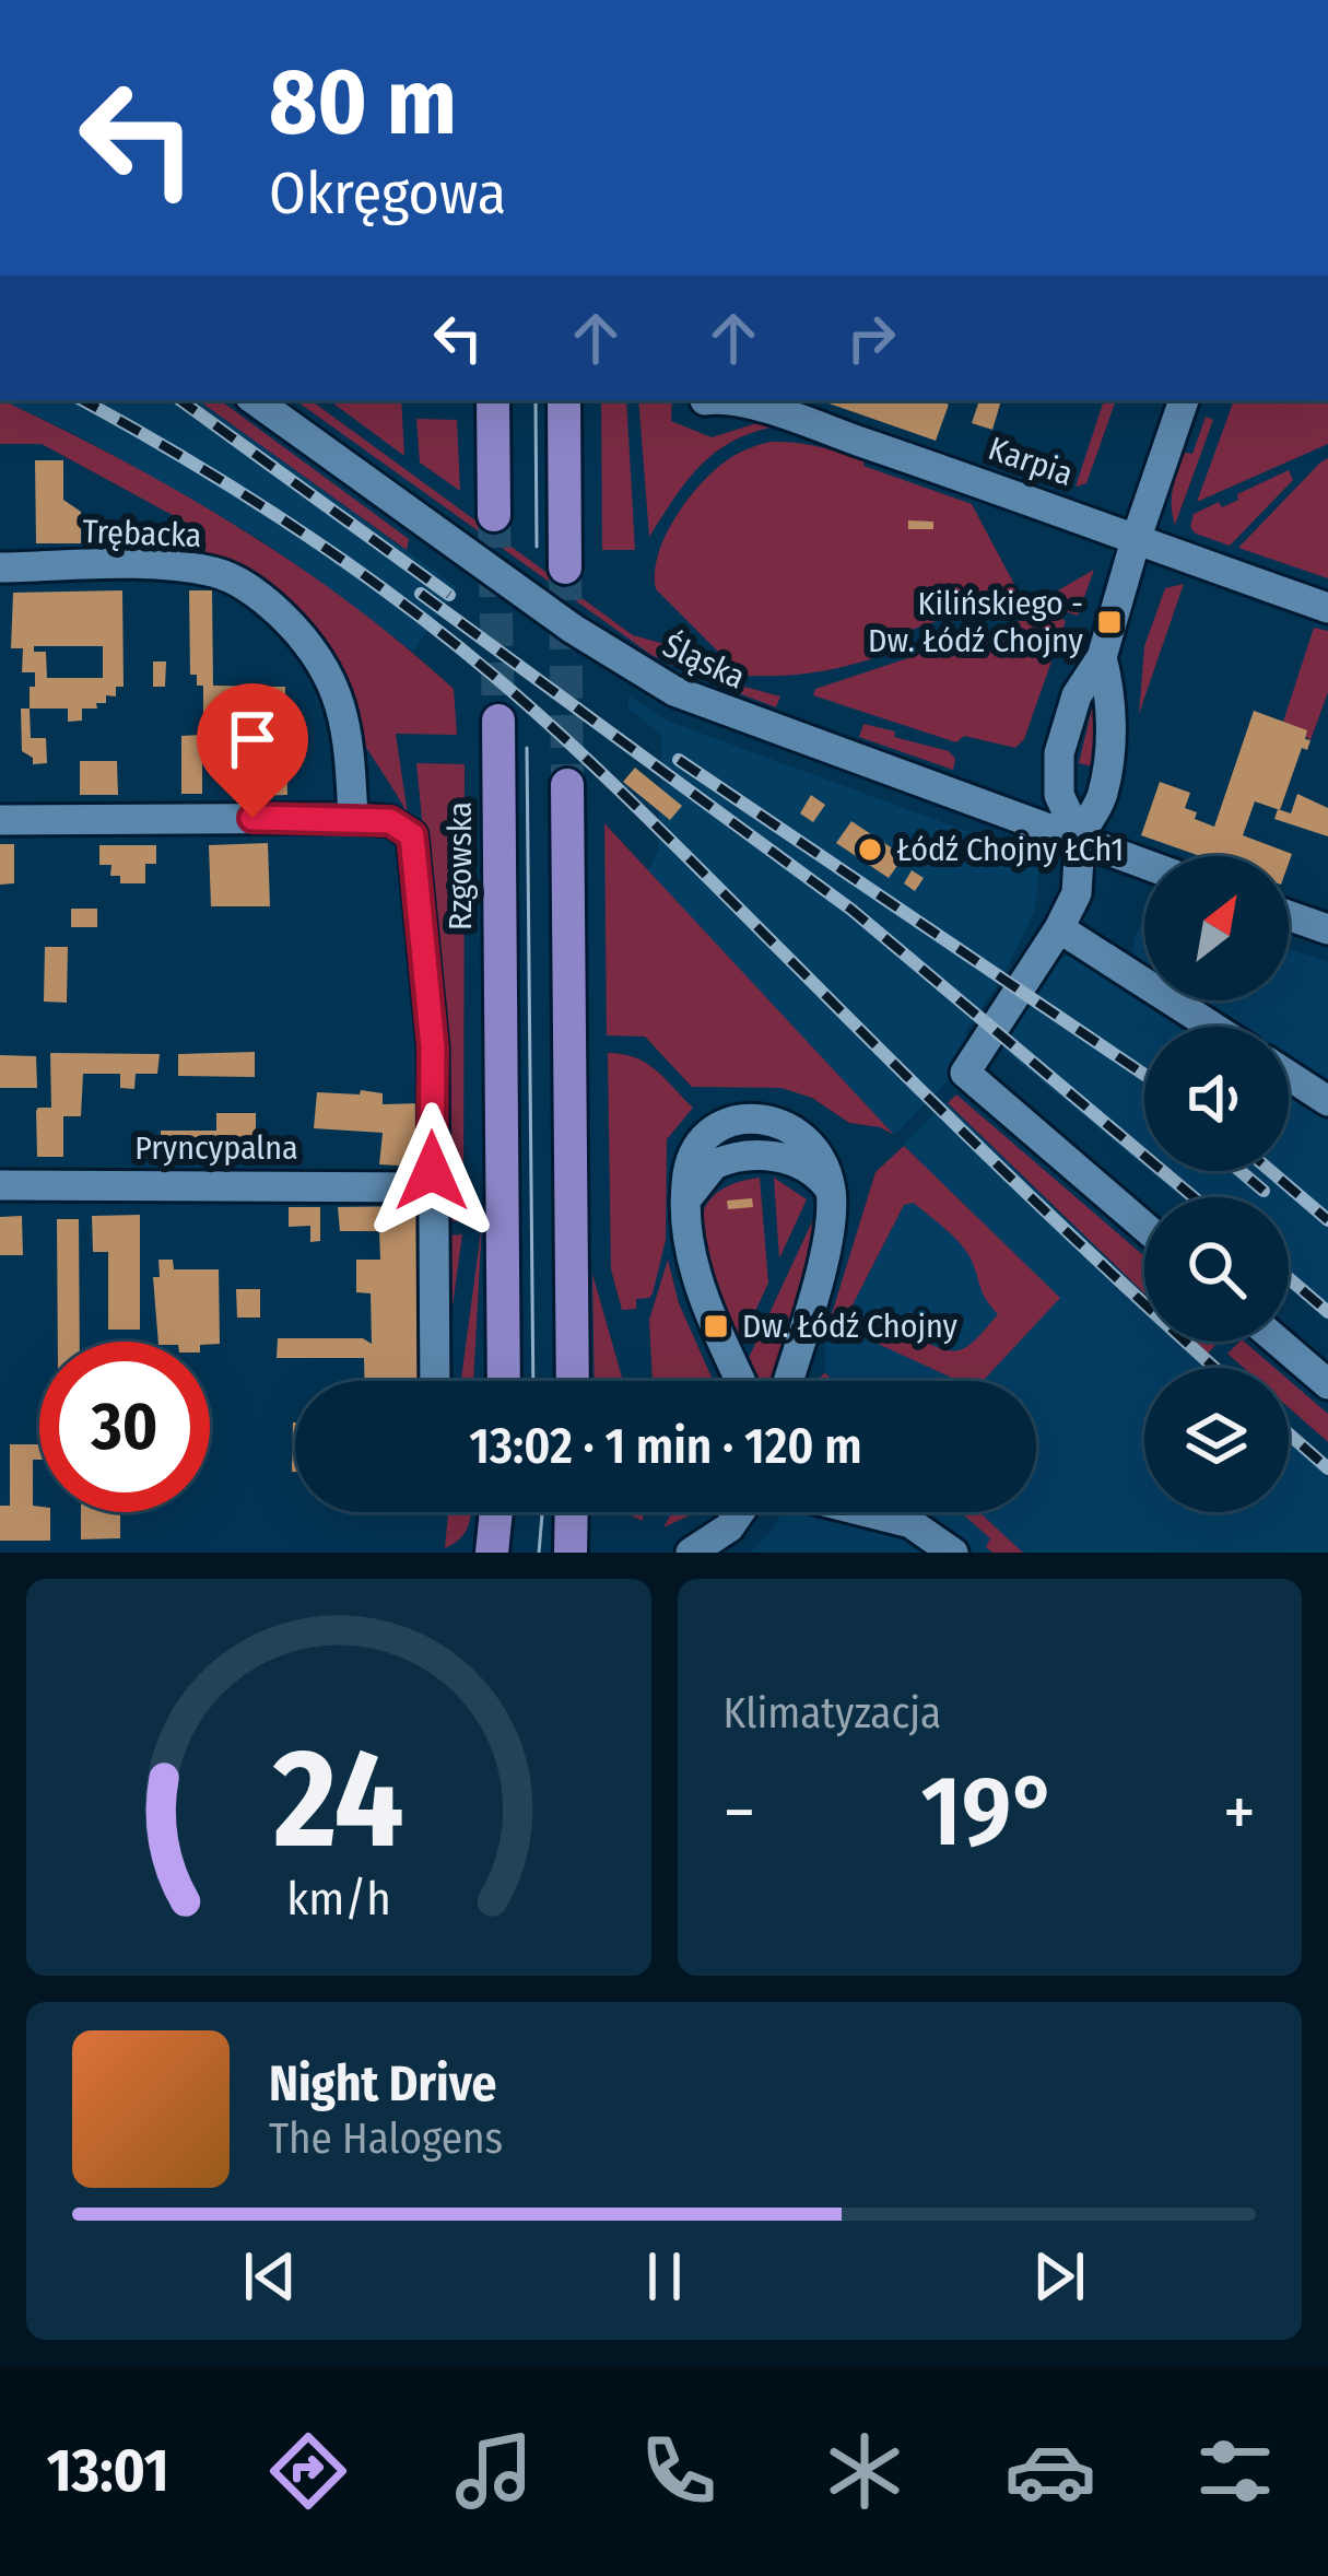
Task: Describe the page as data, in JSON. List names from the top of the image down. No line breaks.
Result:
{"streets":{"main road":["Rzgowska"],"street":["Karpia","Trębacka","Śląska","Pryncypalna"]},"places":{"transit":["Kilińskiego - Dw. Łódź Chojny","Dw. Łódź Chojny"],"other":["Łódź Chojny ŁCh1"]},"north":"top right","page":{"turn":["80 m","Okręgowa"],"limit":"30","trip":"13:02 · 1 min · 120 m","tile":"Klimatyzacja","heat":["−","19°","+"],"song":["Night Drive","The Halogens"],"tabs":"13:01","gauge":["24","km/h"]}}
